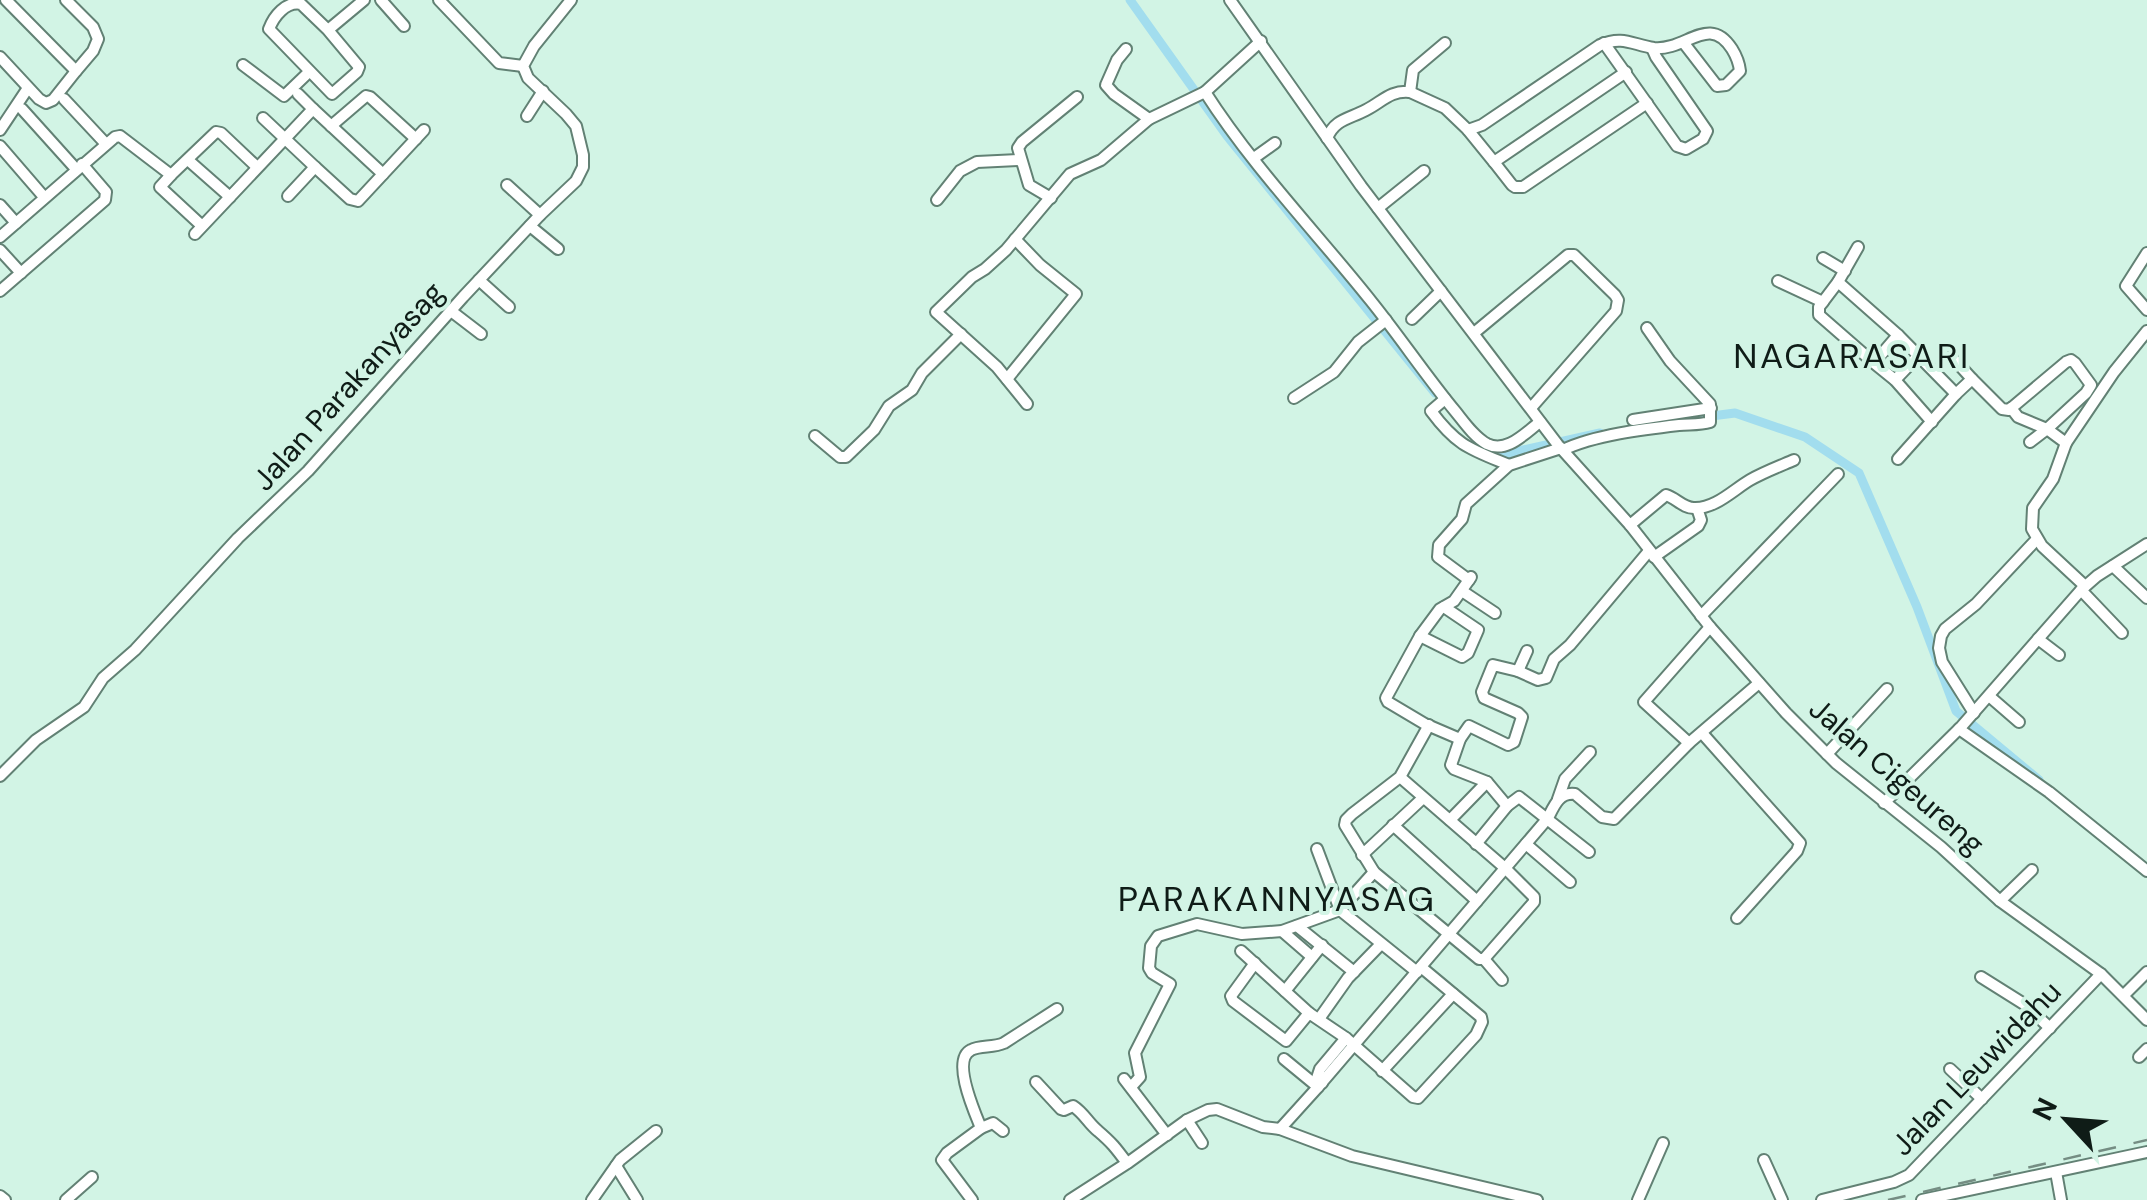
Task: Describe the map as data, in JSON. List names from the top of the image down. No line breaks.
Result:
{"streets":{"street":["Jalan Parakanyasag","Jalan Cigeureng","Jalan Leuwidahu"]},"crossings":[["Jalan Cigeureng","Jalan Leuwidahu"]],"districts":["NAGARASARI","PARAKANNYASAG"],"north":"top left"}
